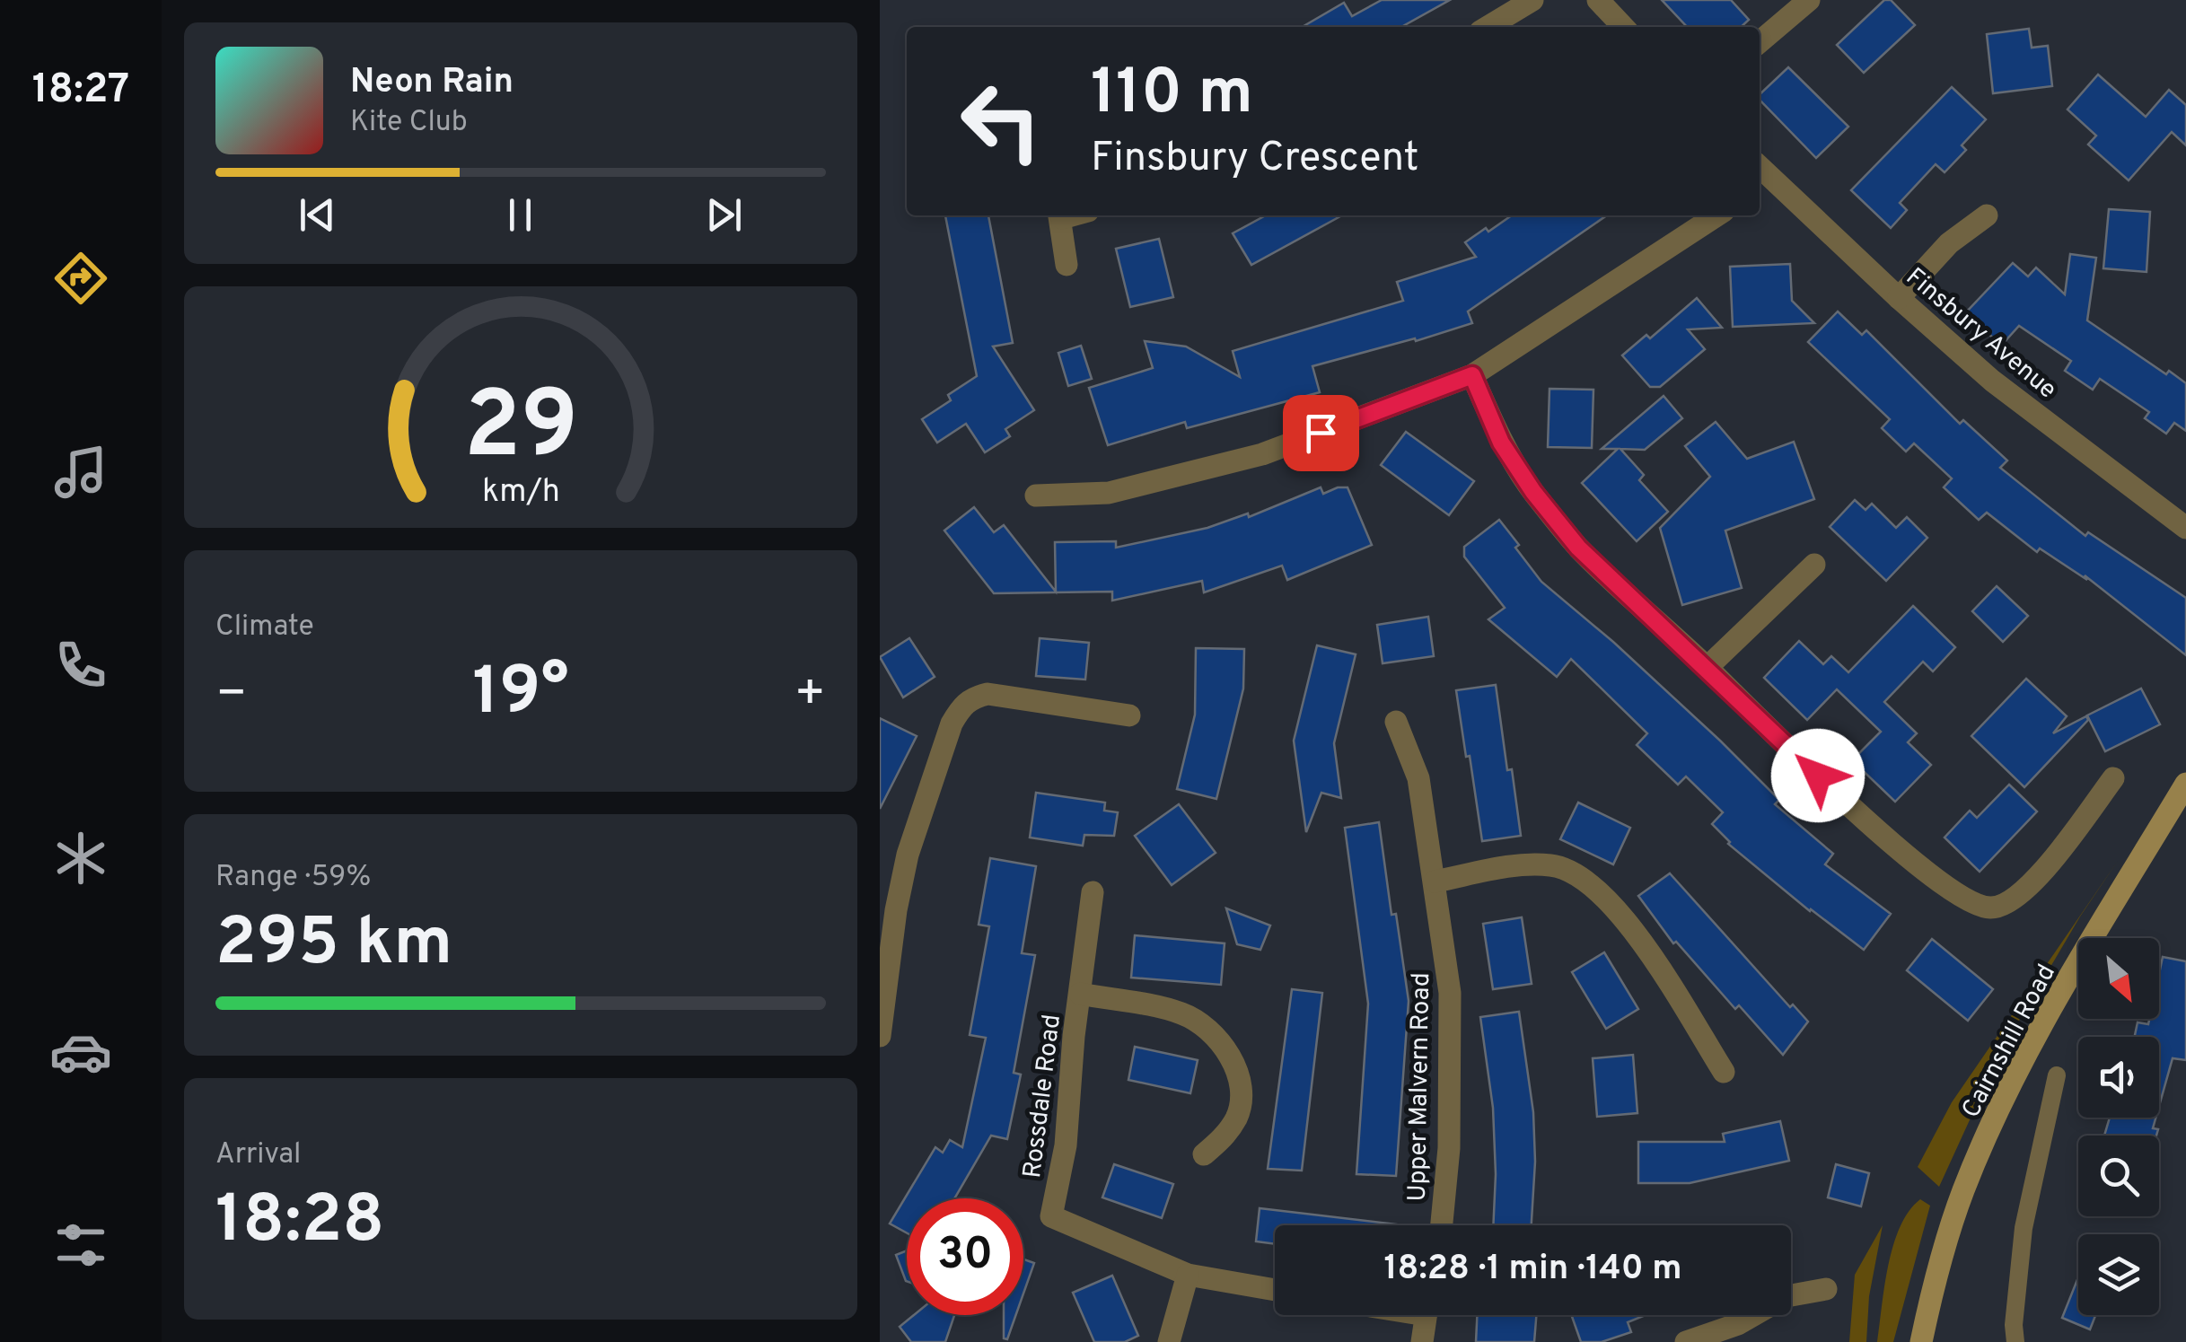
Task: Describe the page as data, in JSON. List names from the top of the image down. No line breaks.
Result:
{"streets":{"street":["Finsbury Avenue","Cairnshill Road","Upper Malvern Road","Rossdale Road"]},"north":"bottom right","page":{"tabs":"18:27","turn":["110 m","Finsbury Crescent"],"song":["Neon Rain","Kite Club"],"tile":["Climate",["Range · 59%","295 km"],["Arrival","18:28"]],"heat":["−","19°","+"],"limit":"30","trip":"18:28 · 1 min · 140 m","gauge":["29","km/h"]}}
